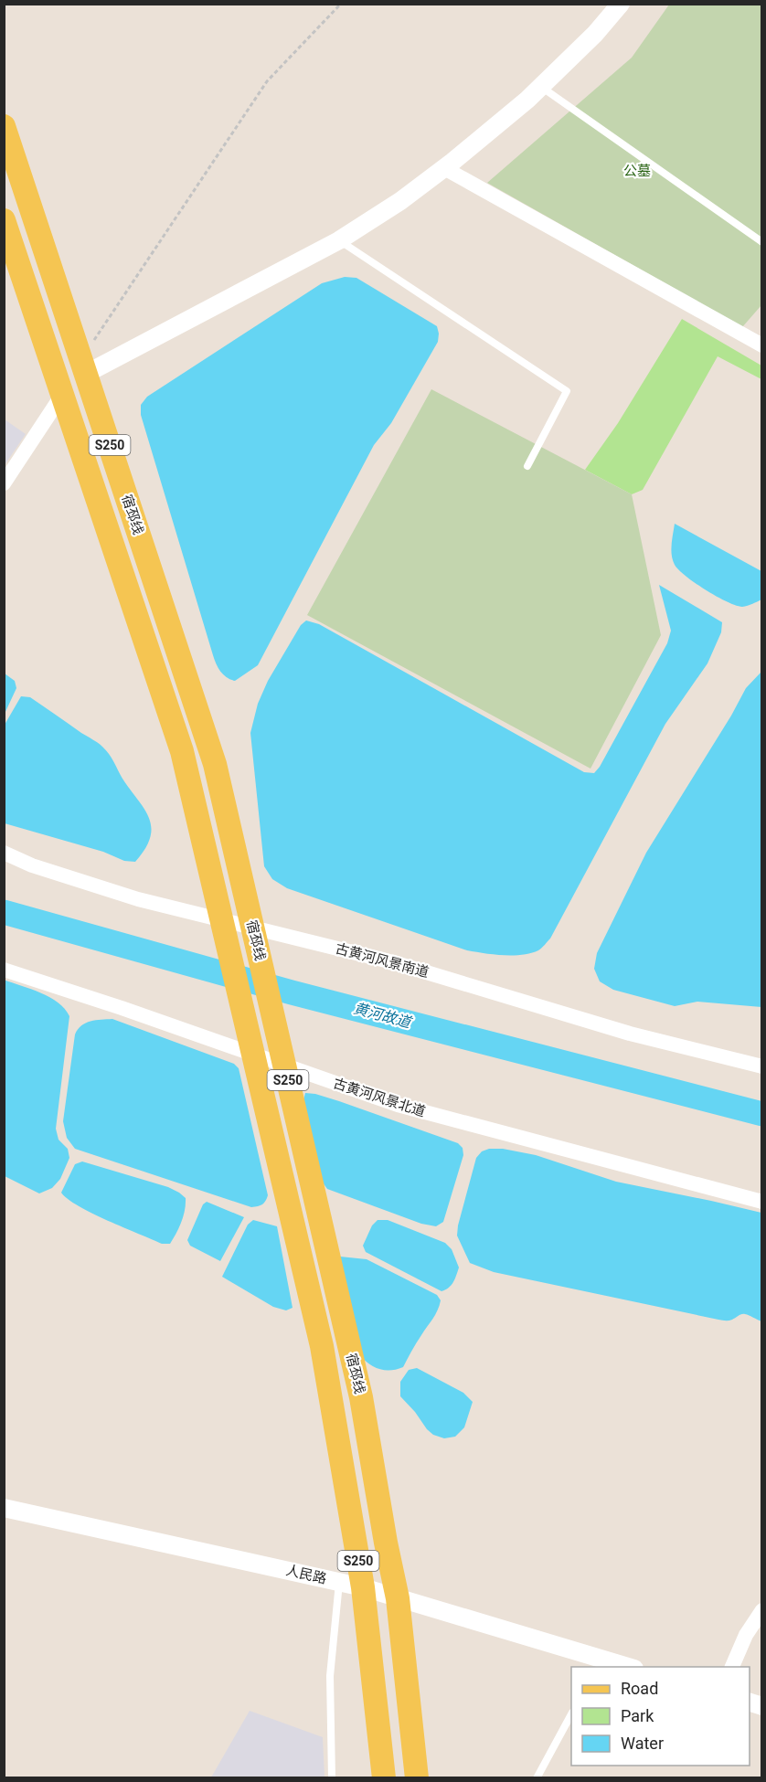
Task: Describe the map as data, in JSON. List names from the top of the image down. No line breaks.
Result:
{"streets":{"main road":["S250","宿邳线"],"street":["古黄河风景南道","古黄河风景北道","人民路"]},"crossings":[["宿邳线","人民路"]],"water":["黄河故道"],"parks":["公墓"],"legend":["Road","Park","Water"]}
